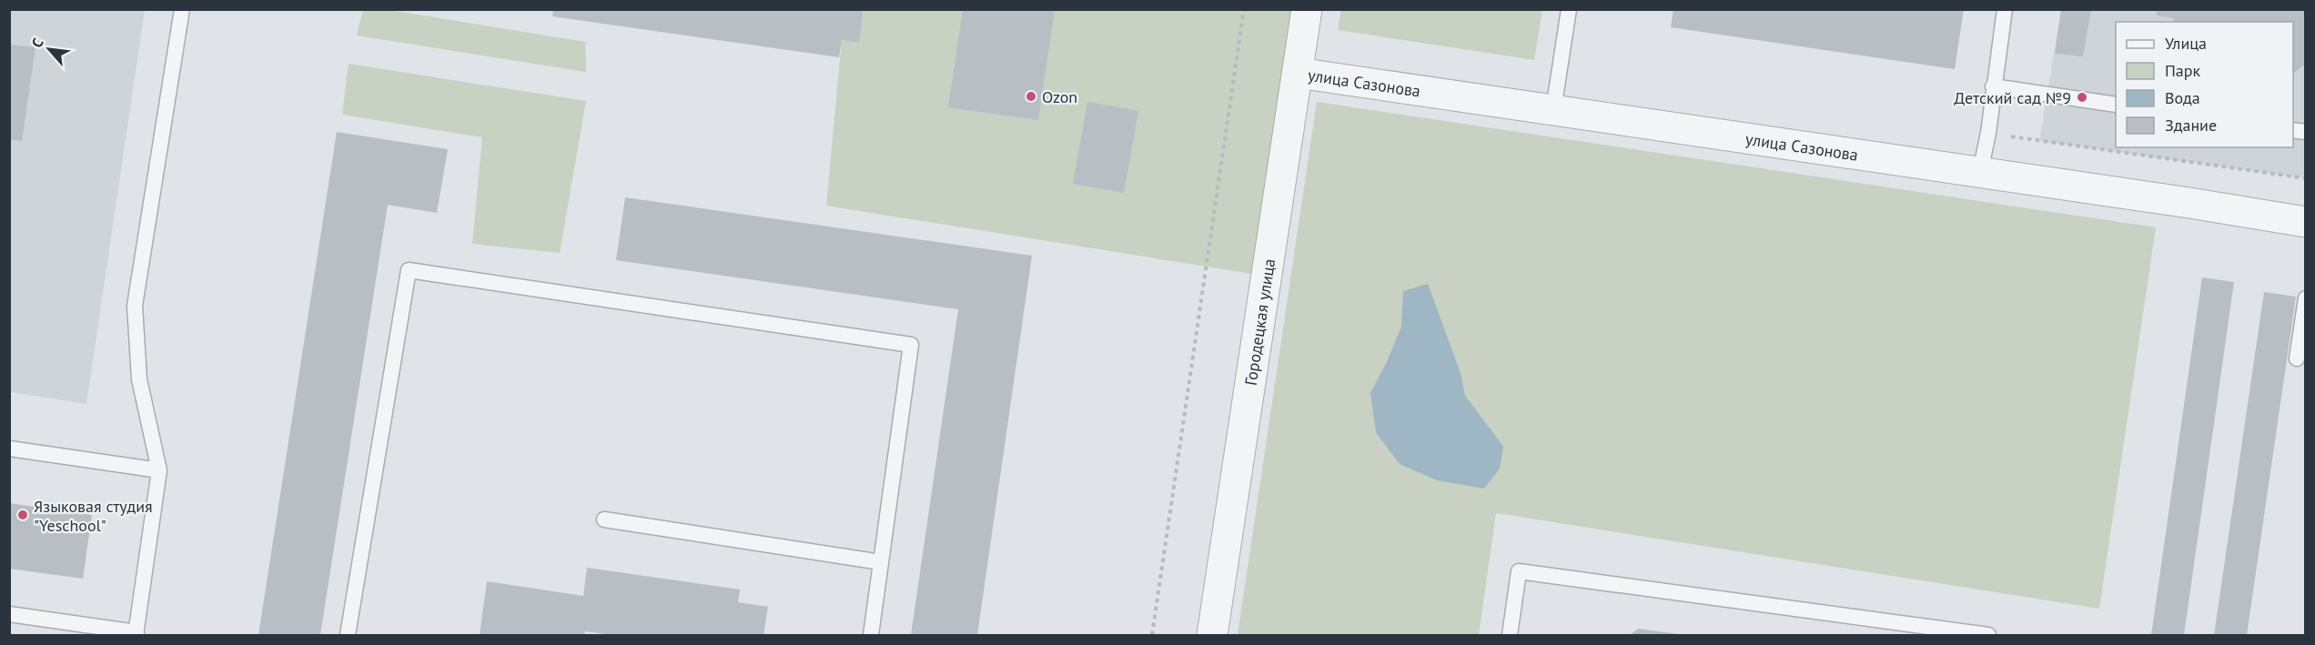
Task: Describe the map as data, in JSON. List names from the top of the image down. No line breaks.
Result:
{"streets":{"street":["улица Сазонова","Городецкая улица"]},"crossings":[["улица Сазонова","Городецкая улица"]],"places":["Ozon","Детский сад №9","Языковая студия \"Yeschool\""],"legend":["Улица","Парк","Вода","Здание"],"north":"top left"}
